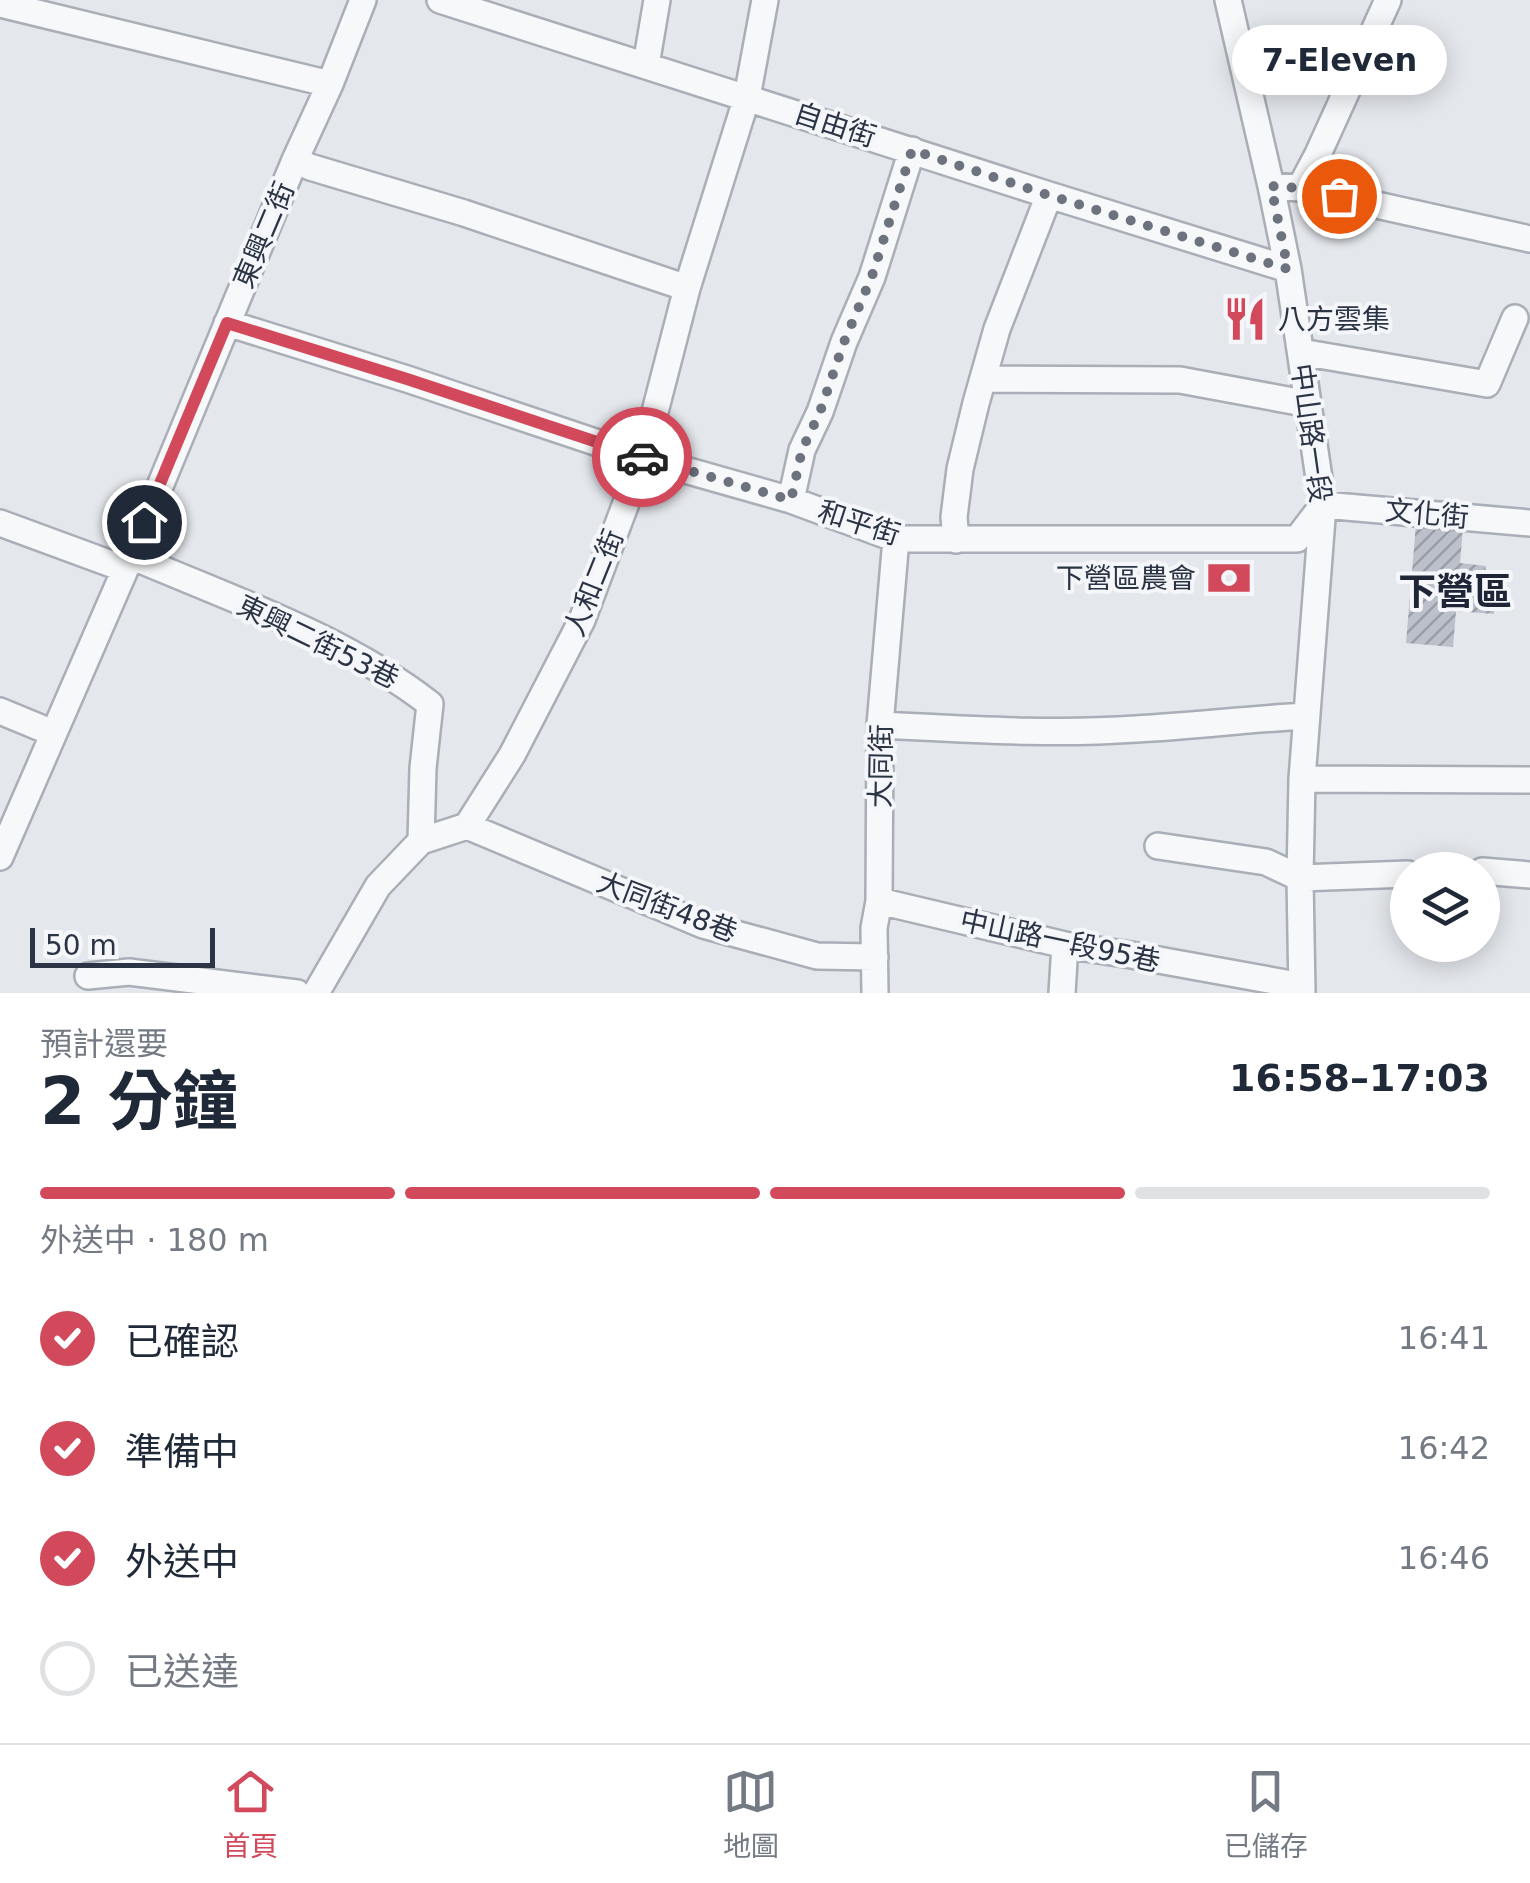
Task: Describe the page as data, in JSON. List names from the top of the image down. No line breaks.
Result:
{"streets":{"street":["自由街","東興二街","中山路一段","文化街","和平街","人和二街","東興二街53巷","大同街","大同街48巷","中山路一段95巷"]},"crossings":[["自由街","中山路一段"],["自由街","人和二街"],["東興二街","和平街"],["東興二街","東興二街53巷"],["中山路一段","文化街"],["中山路一段","和平街"],["中山路一段","中山路一段95巷"],["文化街","和平街"],["和平街","人和二街"],["和平街","大同街"],["人和二街","大同街48巷"],["大同街","大同街48巷"],["大同街","中山路一段95巷"]],"districts":["下營區"],"places":{"other":["7-Eleven"],"restaurant":["八方雲集"],"bank":["下營區農會"]},"scale_bar":"50 m","page":{"bubble":"7-Eleven","scale":"50 m","heading":["2 分鐘","預計還要","16:58–17:03"],"bar":"外送中 · 180 m","list":[["已確認","16:41"],["準備中","16:42"],["外送中","16:46"],"已送達"],"tabs":["首頁","地圖","已儲存"]}}
